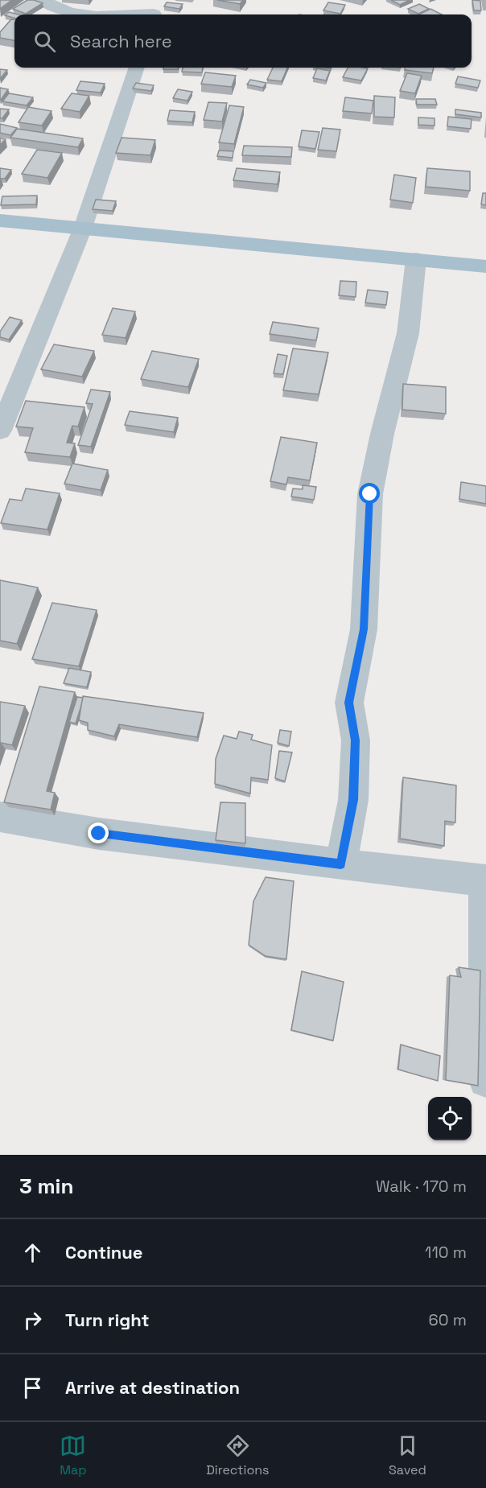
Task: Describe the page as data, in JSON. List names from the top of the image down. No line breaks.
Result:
{"page":{"search":"Search here","heading":["3 min","Walk · 170 m"],"list":[["Continue","110 m"],["Turn right","60 m"],"Arrive at destination"],"nav":["Map","Directions","Saved"]}}
